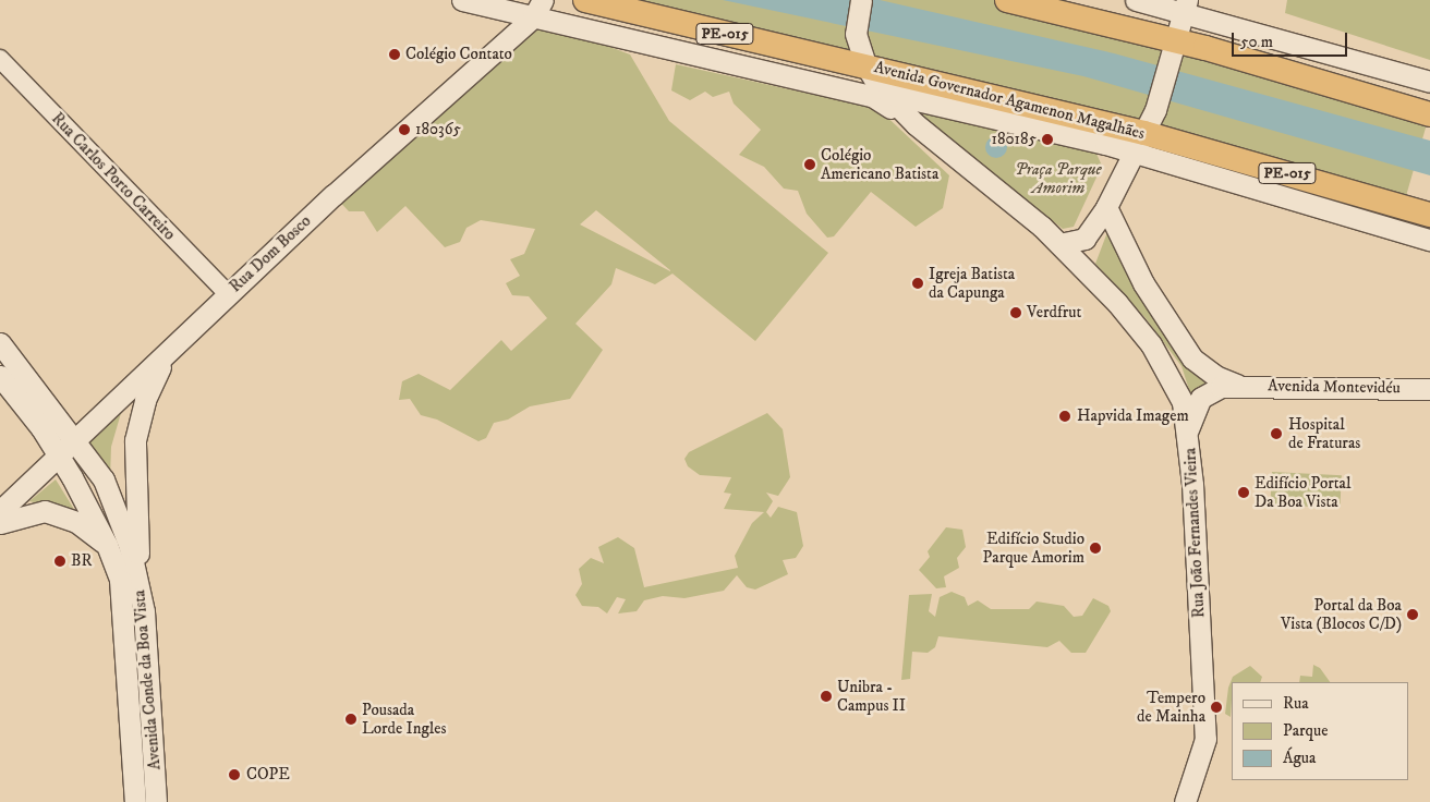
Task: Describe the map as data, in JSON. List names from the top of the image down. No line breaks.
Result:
{"streets":{"highway":["PE-015","Avenida Governador Agamenon Magalhães"],"main road":["Rua Dom Bosco","Avenida Montevidéu","Rua João Fernandes Vieira","Avenida Conde da Boa Vista"],"street":["Rua Carlos Porto Carreiro"]},"crossings":[["Avenida Governador Agamenon Magalhães","Rua Dom Bosco"],["Avenida Governador Agamenon Magalhães","Rua João Fernandes Vieira"],["Rua Carlos Porto Carreiro","Rua Dom Bosco"],["Rua Dom Bosco","Avenida Conde da Boa Vista"],["Avenida Montevidéu","Rua João Fernandes Vieira"]],"parks":["Praça Parque Amorim"],"places":["Colégio Contato","180365","180185","Colégio Americano Batista","Igreja Batista da Capunga","Verdfrut","Hapvida Imagem","Hospital de Fraturas","Edifício Portal Da Boa Vista","Edifício Studio Parque Amorim","BR","Portal da Boa Vista (Blocos C/D)","Unibra - Campus II","Tempero de Mainha","Pousada Lorde Ingles","COPE"],"legend":["Rua","Parque","Água"],"scale_bar":"50 m"}
